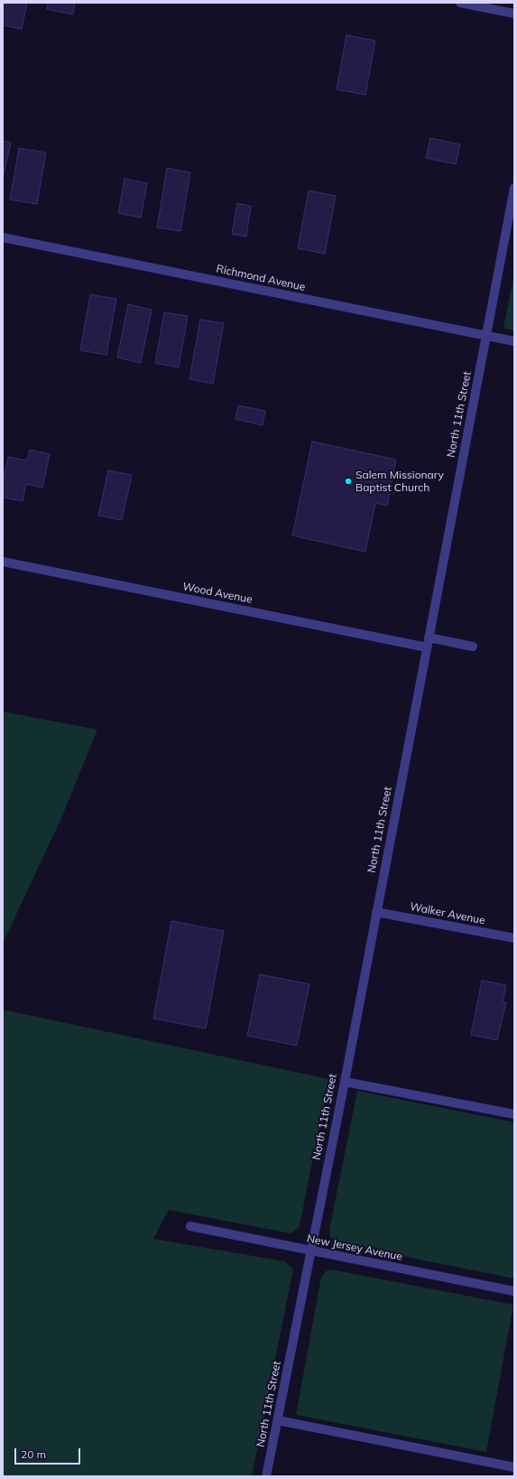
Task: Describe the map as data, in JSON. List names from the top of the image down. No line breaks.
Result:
{"streets":{"street":["Richmond Avenue","North 11th Street","Wood Avenue","Walker Avenue","New Jersey Avenue"]},"crossings":[["Richmond Avenue","North 11th Street"],["North 11th Street","Wood Avenue"],["North 11th Street","Walker Avenue"],["North 11th Street","New Jersey Avenue"]],"places":["Salem Missionary Baptist Church"],"scale_bar":"20 m"}
